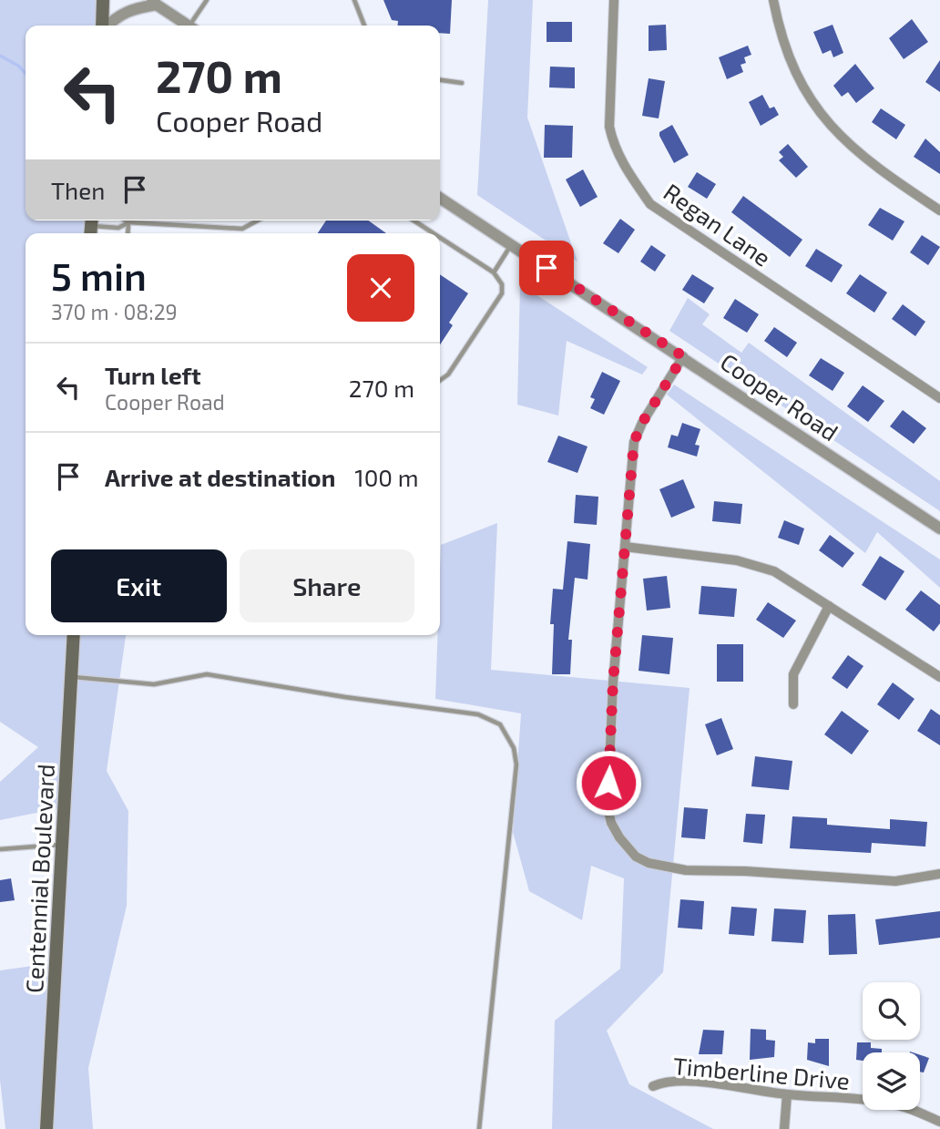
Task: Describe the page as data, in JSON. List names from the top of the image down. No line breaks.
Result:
{"streets":{"main road":["Centennial Boulevard"],"street":["Regan Lane","Cooper Road","Timberline Drive"]},"page":{"turn":["270 m","Cooper Road"],"then":"Then","heading":["5 min","370 m · 08:29"],"list":[{"name":"Turn left","note":"Cooper Road","value":"270 m"},{"name":"Arrive at destination","value":"100 m"}],"buttons":["Exit","Share"]}}
